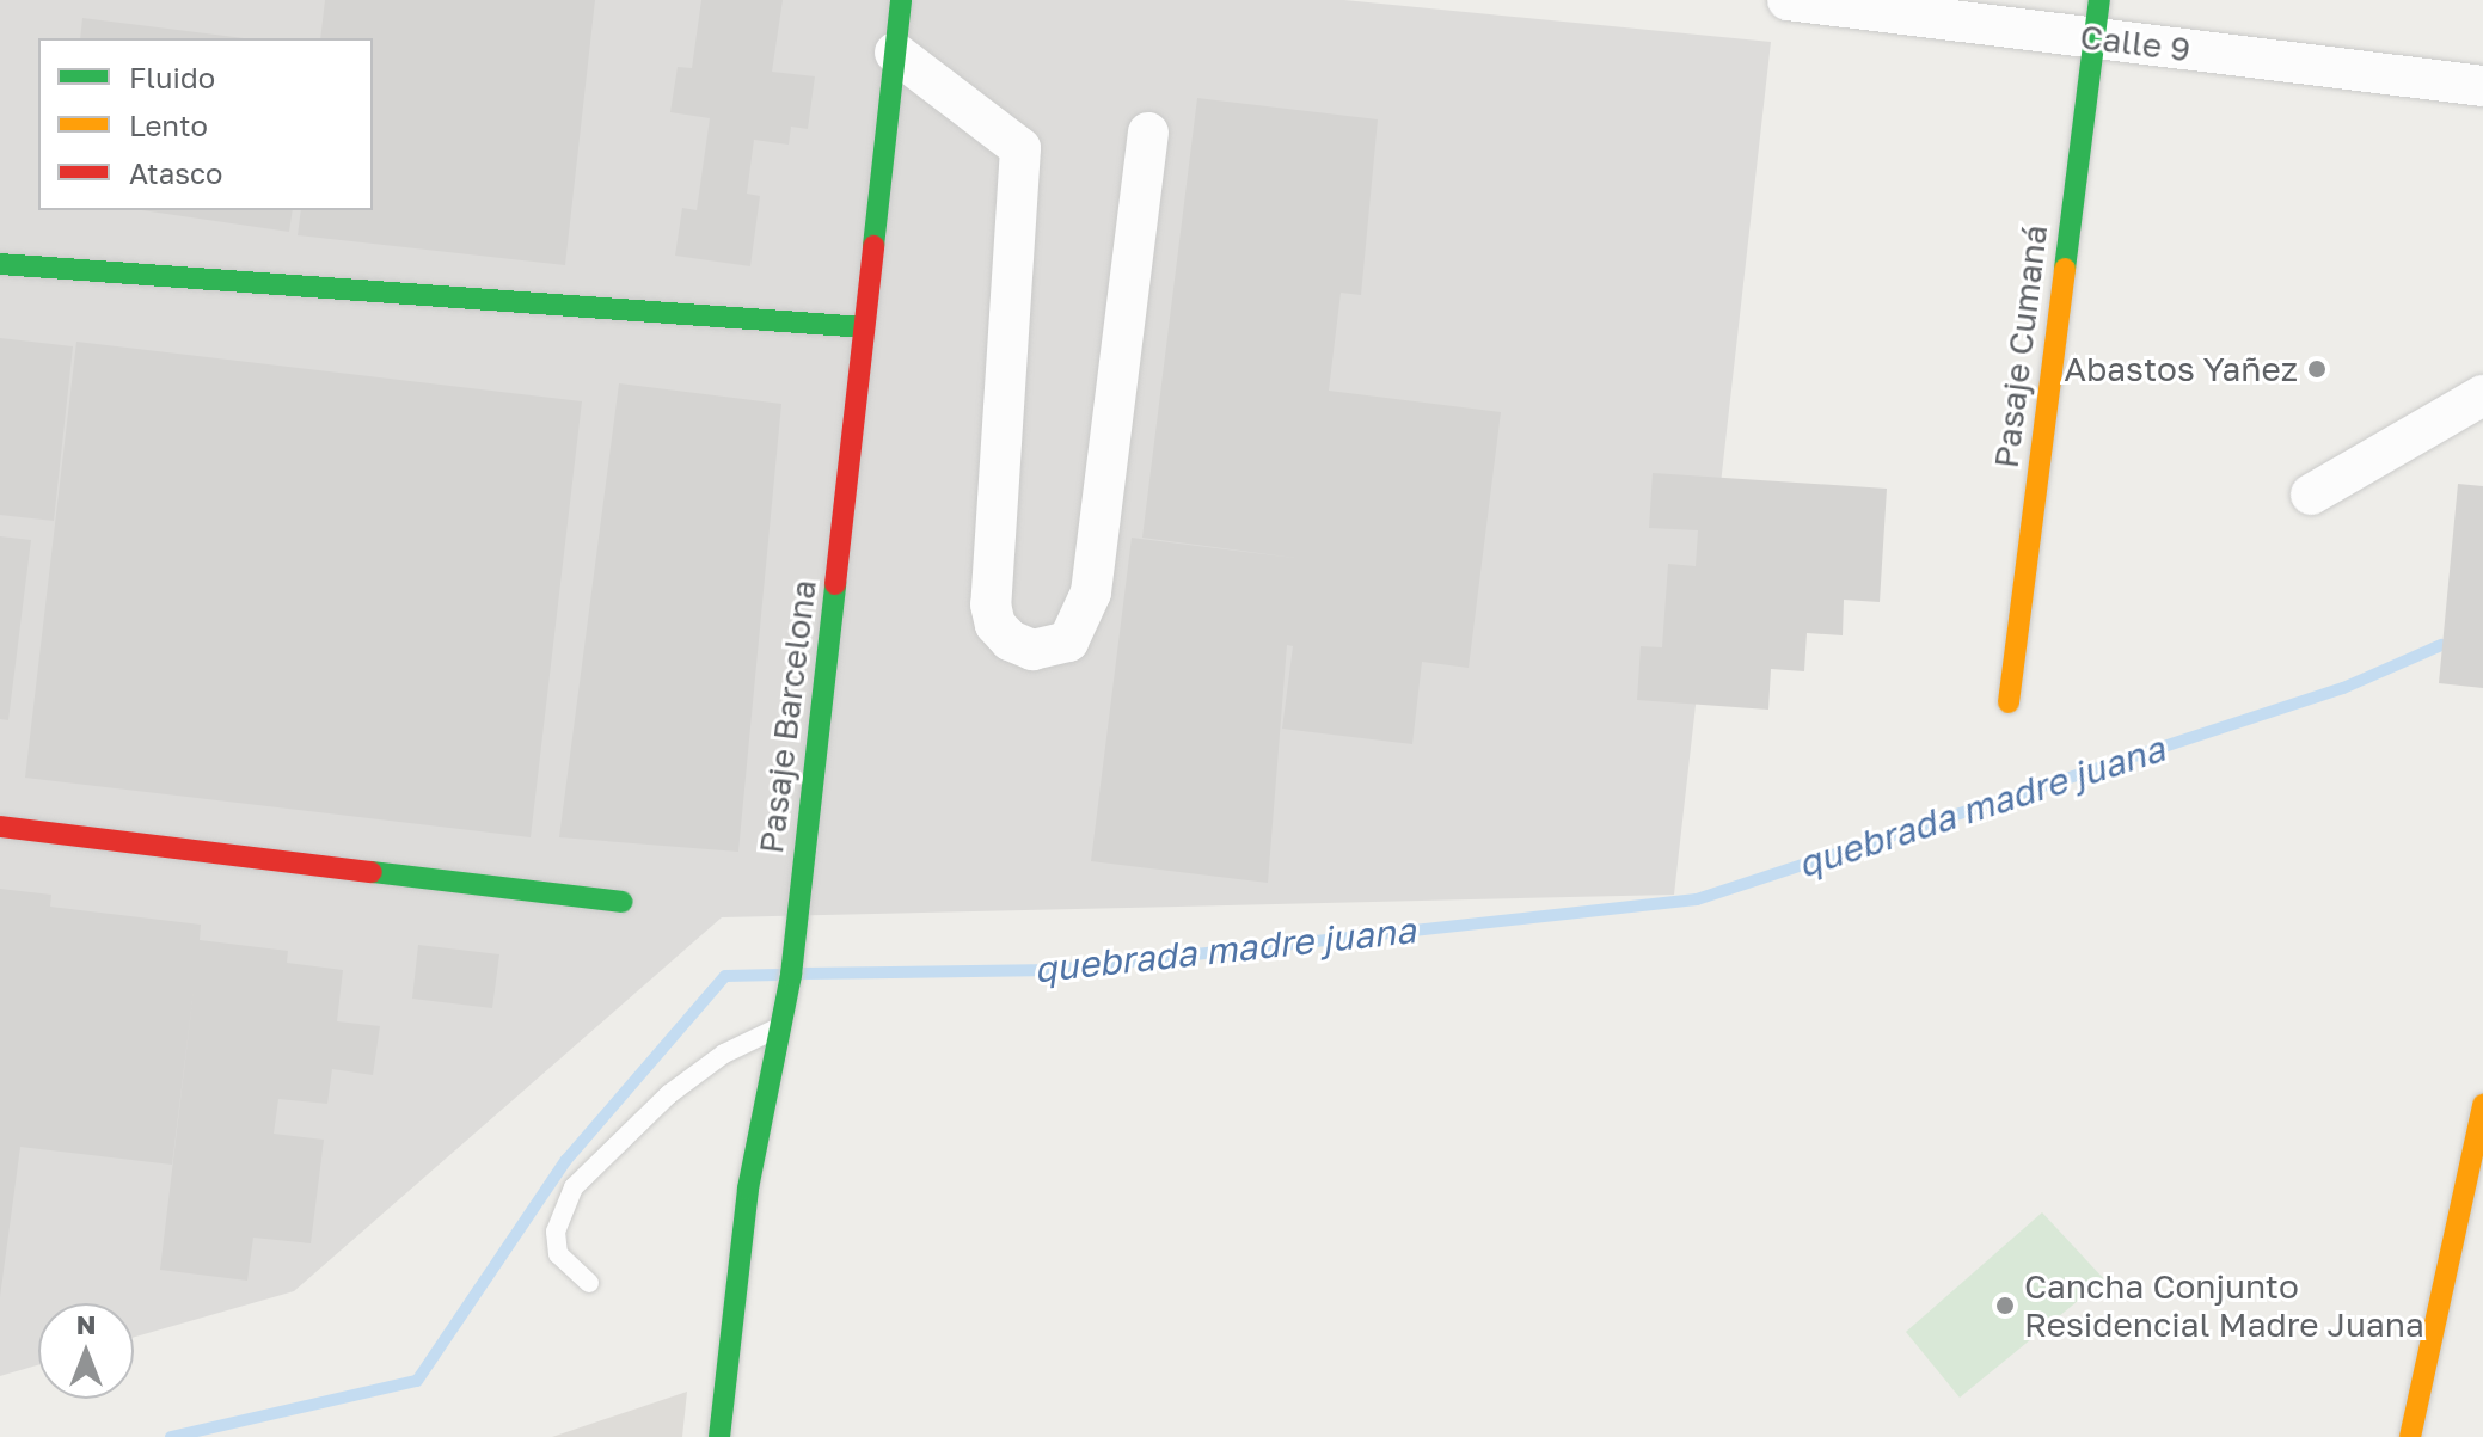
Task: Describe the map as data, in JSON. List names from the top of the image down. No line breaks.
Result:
{"streets":{"street":["Calle 9","Pasaje Cumaná","Pasaje Barcelona"]},"crossings":[["Calle 9","Pasaje Cumaná"]],"water":["quebrada madre juana"],"places":["Abastos Yañez","Cancha Conjunto Residencial Madre Juana"],"legend":["Fluido","Lento","Atasco"],"north":"top"}
